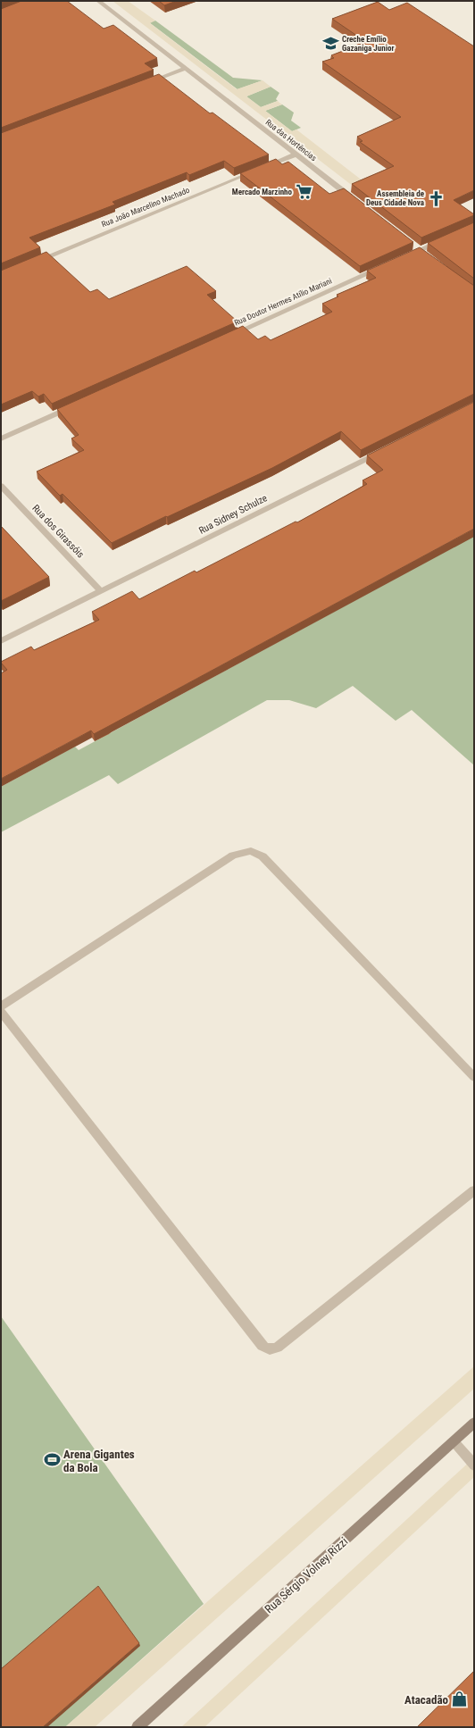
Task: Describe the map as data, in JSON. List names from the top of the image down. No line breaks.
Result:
{"streets":{"main road":["Rua Sérgio Volney Rizzi"],"street":["Rua das Hortências","Rua João Marcelino Machado","Rua Doutor Hermes Atílio Mariani","Rua Sidney Schulze","Rua dos Girassóis"]},"crossings":[["Rua das Hortências","Rua João Marcelino Machado"],["Rua Sidney Schulze","Rua dos Girassóis"]],"places":{"school or university":["Creche Emílio Gazaniga Junior"],"supermarket":["Mercado Marzinho"],"church":["Assembleia de Deus Cidade Nova"],"sports":["Arena Gigantes da Bola"],"shop":["Atacadão"]}}
